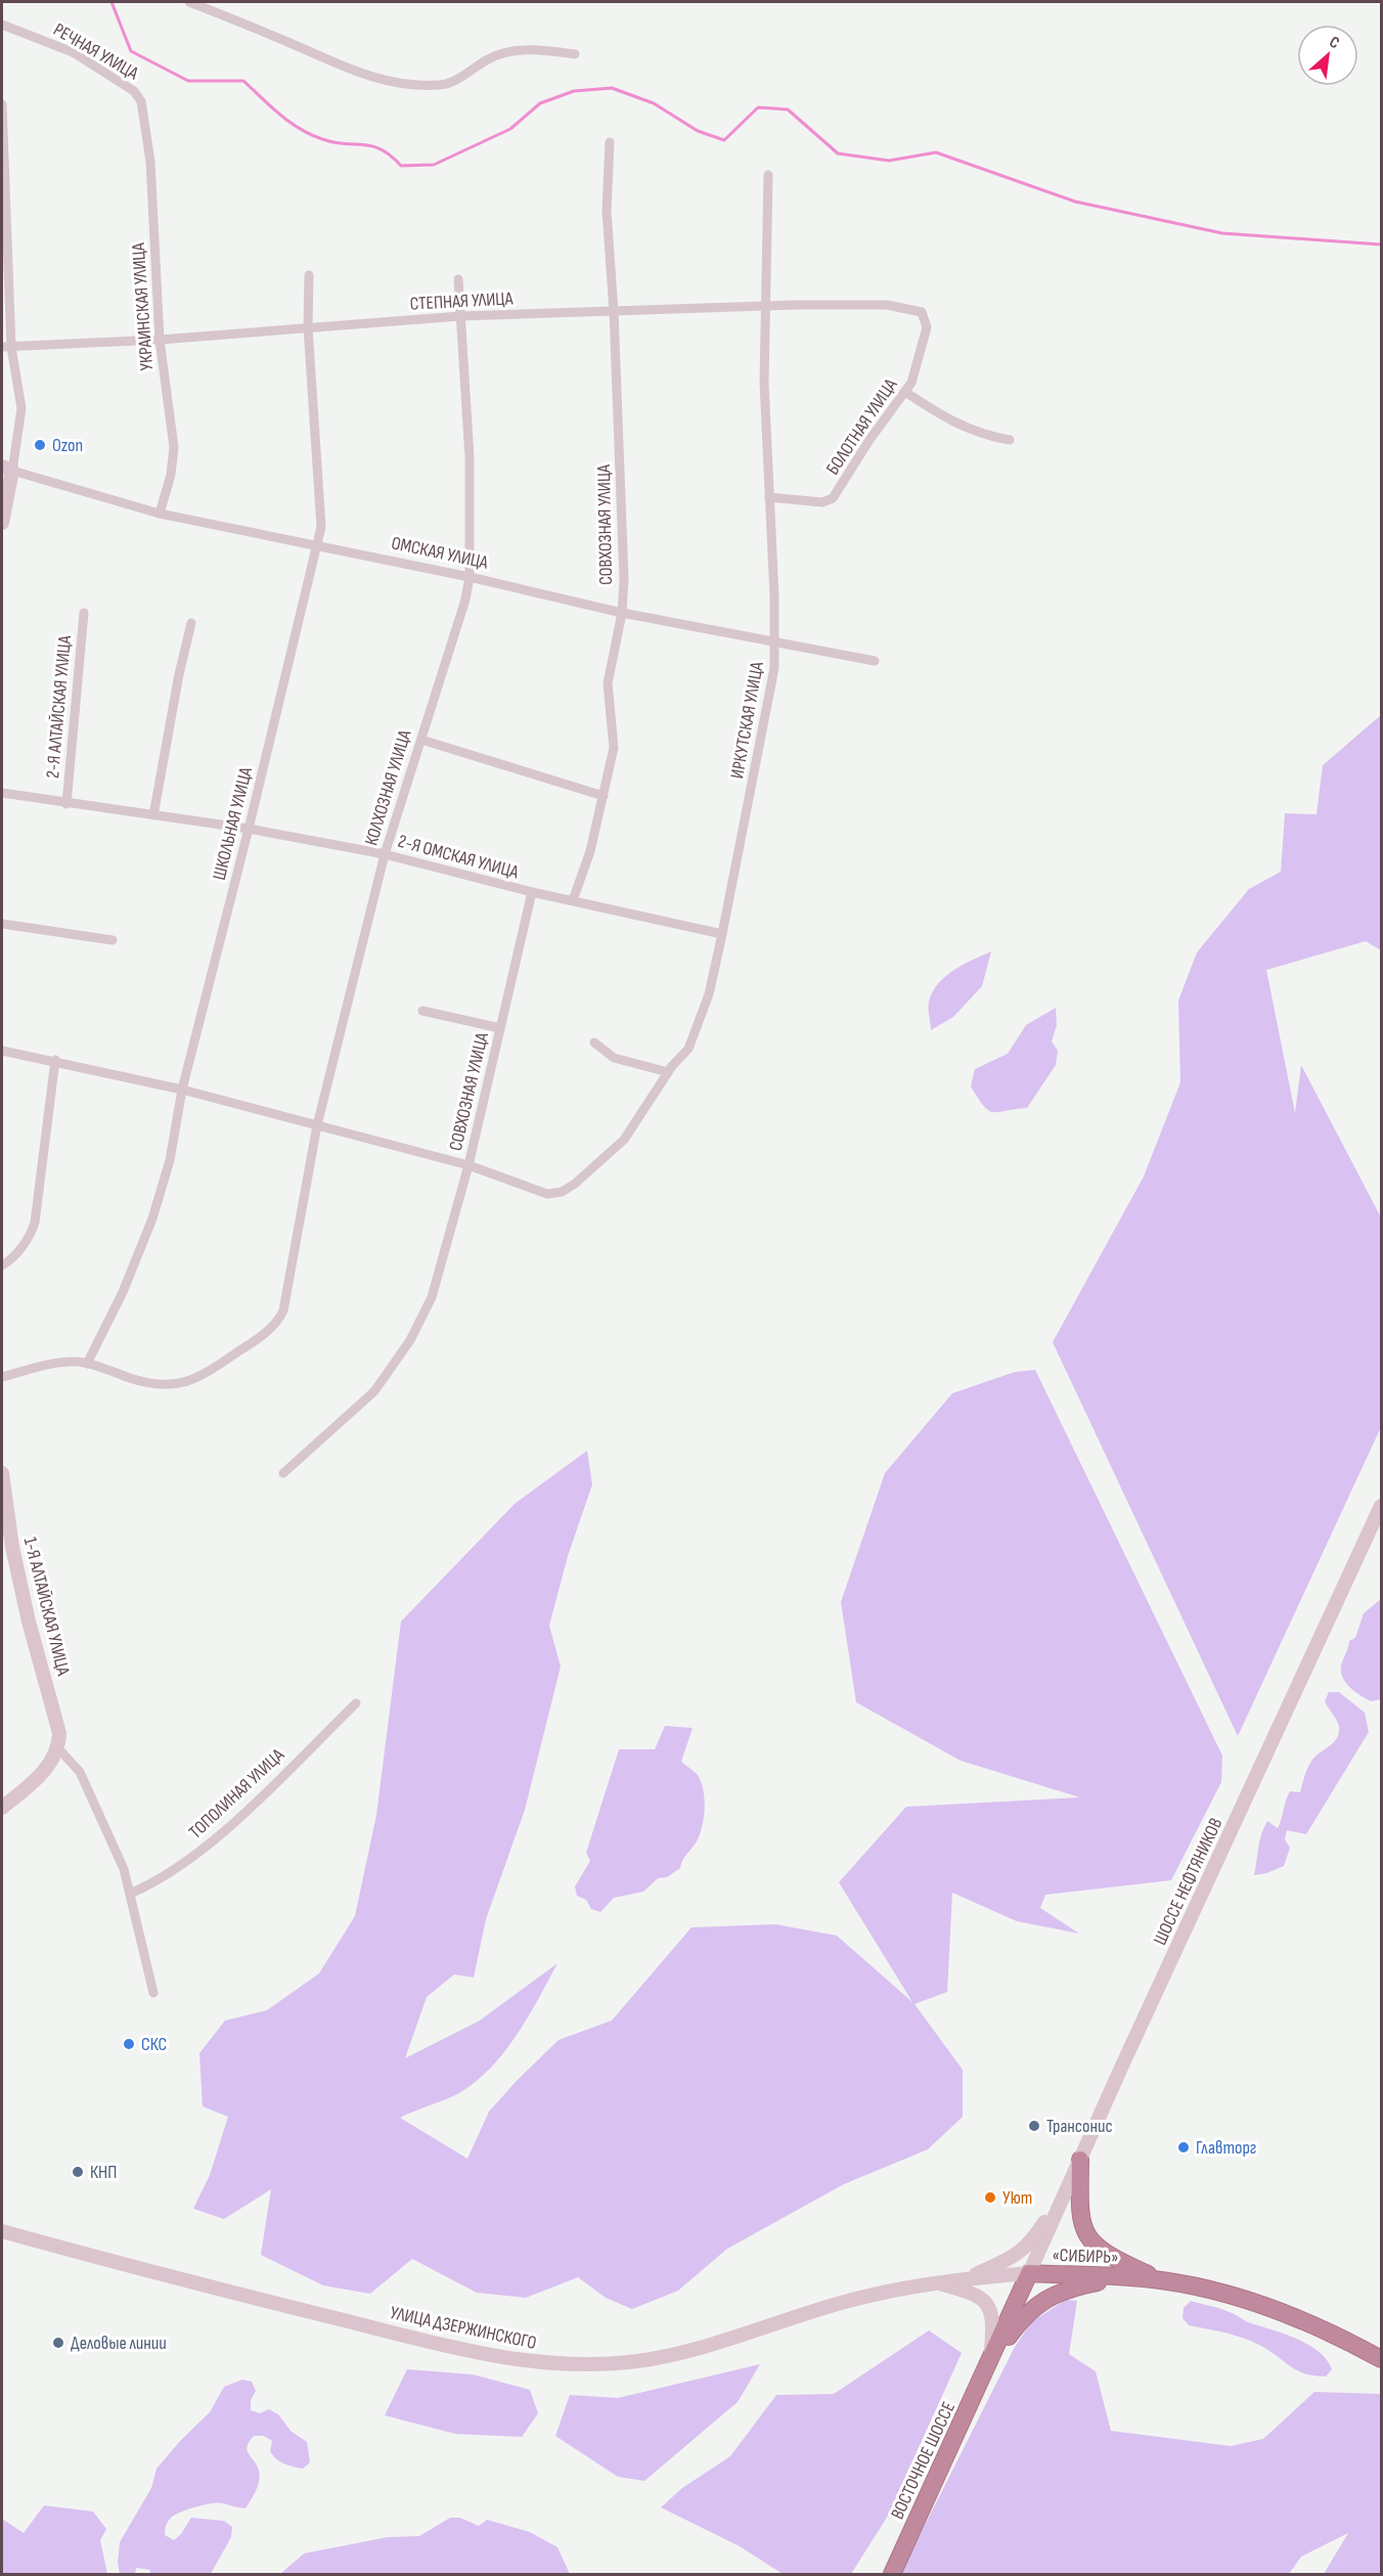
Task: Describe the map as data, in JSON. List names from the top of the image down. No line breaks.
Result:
{"streets":{"highway":["«СИБИРЬ»","ВОСТОЧНОЕ ШОССЕ"],"main road":["1-Я АЛТАЙСКАЯ УЛИЦА","ШОССЕ НЕФТЯНИКОВ","УЛИЦА ДЗЕРЖИНСКОГО"],"street":["РЕЧНАЯ УЛИЦА","СТЕПНАЯ УЛИЦА","УКРАИНСКАЯ УЛИЦА","БОЛОТНАЯ УЛИЦА","СОВХОЗНАЯ УЛИЦА","ОМСКАЯ УЛИЦА","2-Я АЛТАЙСКАЯ УЛИЦА","ИРКУТСКАЯ УЛИЦА","КОЛХОЗНАЯ УЛИЦА","ШКОЛЬНАЯ УЛИЦА","2-Я ОМСКАЯ УЛИЦА","ТОПОЛИНАЯ УЛИЦА"]},"crossings":[["РЕЧНАЯ УЛИЦА","УКРАИНСКАЯ УЛИЦА"],["СТЕПНАЯ УЛИЦА","УКРАИНСКАЯ УЛИЦА"],["СТЕПНАЯ УЛИЦА","БОЛОТНАЯ УЛИЦА"],["СТЕПНАЯ УЛИЦА","СОВХОЗНАЯ УЛИЦА"],["СТЕПНАЯ УЛИЦА","ИРКУТСКАЯ УЛИЦА"],["СТЕПНАЯ УЛИЦА","КОЛХОЗНАЯ УЛИЦА"],["СТЕПНАЯ УЛИЦА","ШКОЛЬНАЯ УЛИЦА"],["УКРАИНСКАЯ УЛИЦА","ОМСКАЯ УЛИЦА"],["БОЛОТНАЯ УЛИЦА","ИРКУТСКАЯ УЛИЦА"],["СОВХОЗНАЯ УЛИЦА","ОМСКАЯ УЛИЦА"],["СОВХОЗНАЯ УЛИЦА","ИРКУТСКАЯ УЛИЦА"],["СОВХОЗНАЯ УЛИЦА","2-Я ОМСКАЯ УЛИЦА"],["ОМСКАЯ УЛИЦА","ИРКУТСКАЯ УЛИЦА"],["ОМСКАЯ УЛИЦА","КОЛХОЗНАЯ УЛИЦА"],["ОМСКАЯ УЛИЦА","ШКОЛЬНАЯ УЛИЦА"],["2-Я АЛТАЙСКАЯ УЛИЦА","2-Я ОМСКАЯ УЛИЦА"],["ИРКУТСКАЯ УЛИЦА","2-Я ОМСКАЯ УЛИЦА"],["КОЛХОЗНАЯ УЛИЦА","ШКОЛЬНАЯ УЛИЦА"],["КОЛХОЗНАЯ УЛИЦА","2-Я ОМСКАЯ УЛИЦА"],["ШКОЛЬНАЯ УЛИЦА","2-Я ОМСКАЯ УЛИЦА"],["ШОССЕ НЕФТЯНИКОВ","«СИБИРЬ»"],["ШОССЕ НЕФТЯНИКОВ","УЛИЦА ДЗЕРЖИНСКОГО"],["«СИБИРЬ»","УЛИЦА ДЗЕРЖИНСКОГО"],["«СИБИРЬ»","ВОСТОЧНОЕ ШОССЕ"]],"places":["Ozon","СКС","Трансонис","Главторг","КНП","Уют","Деловые линии"],"north":"top right"}
